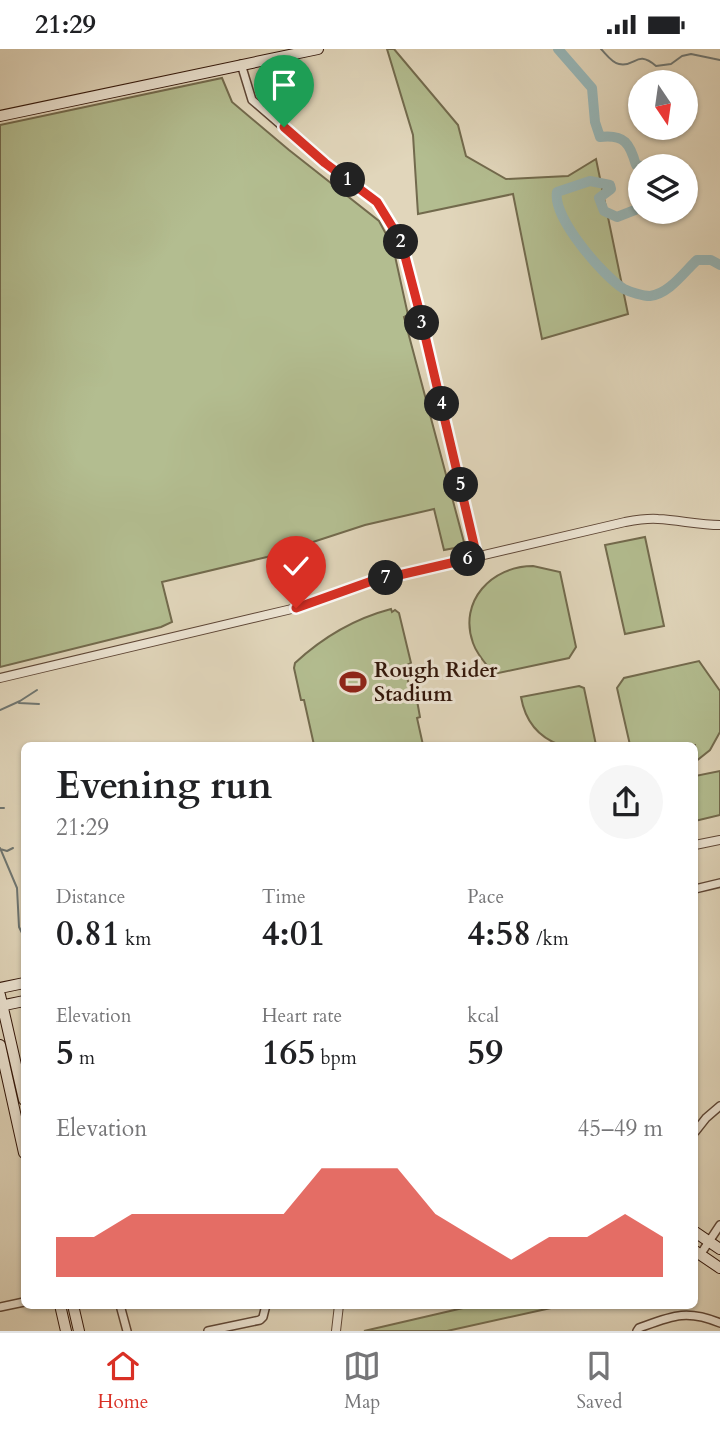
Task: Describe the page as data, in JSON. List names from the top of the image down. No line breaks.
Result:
{"places":{"sports":["Rough Rider Stadium"]},"north":"bottom","page":{"status":"21:29","pins":["1","2","3","4","5","6","7"],"heading":["Evening run","21:29"],"stats":[["Distance","0.81 km"],["Time","4:01"],["Pace","4:58 /km"],["Elevation","5 m"],["Heart rate","165 bpm"],["kcal","59"]],"chart":["Elevation","45–49 m"],"tabs":["Home","Map","Saved"]}}
